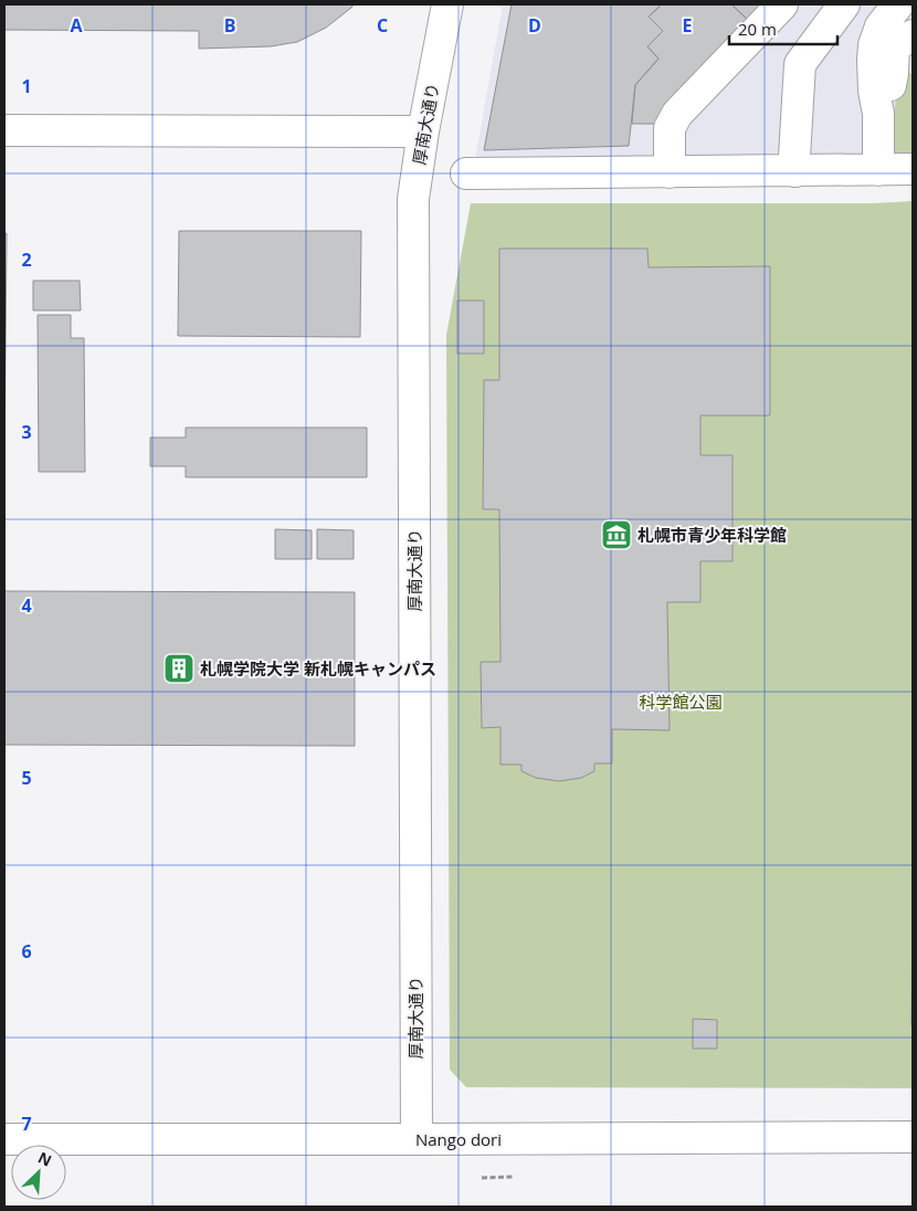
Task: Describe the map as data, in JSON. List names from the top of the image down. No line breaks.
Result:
{"streets":{"street":["厚南大通り","Nango dori"]},"crossings":[["厚南大通り","Nango dori"]],"parks":["科学館公園"],"places":{"museum":["札幌市青少年科学館"],"building":["札幌学院大学 新札幌キャンパス"]},"scale_bar":"20 m","north":"top right","grid":{"columns":["A","B","C","D","E"],"rows":["1","2","3","4","5","6","7"]}}
